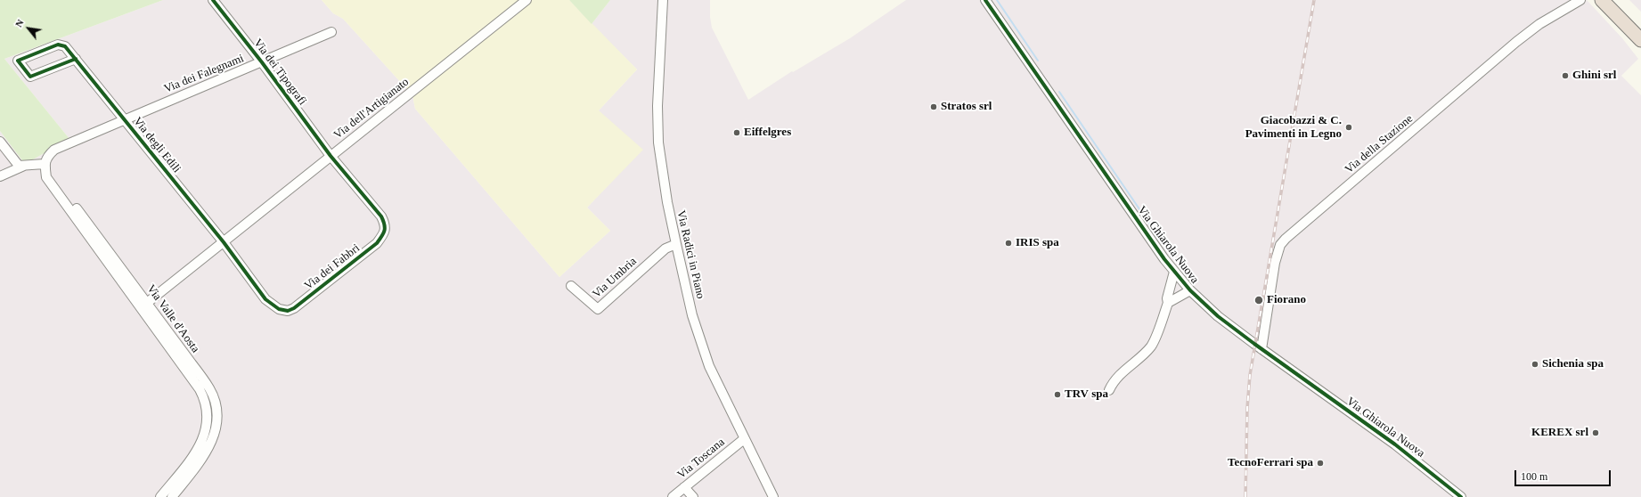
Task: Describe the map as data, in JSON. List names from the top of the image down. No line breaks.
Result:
{"streets":{"street":["Via dei Tipografi","Via dei Falegnami","Via dell'Artigianato","Via della Stazione","Via degli Edili","Via Ghiarola Nuova","Via Radici in Piano","Via dei Fabbri","Via Umbria","Via Valle d'Aosta","Via Toscana"]},"crossings":[["Via dei Tipografi","Via dei Falegnami"],["Via dei Tipografi","Via dell'Artigianato"],["Via dei Tipografi","Via dei Fabbri"],["Via dei Falegnami","Via degli Edili"],["Via dell'Artigianato","Via degli Edili"],["Via dell'Artigianato","Via dei Fabbri"],["Via dell'Artigianato","Via Valle d'Aosta"],["Via della Stazione","Via Ghiarola Nuova"],["Via degli Edili","Via dei Fabbri"],["Via Radici in Piano","Via Umbria"],["Via Radici in Piano","Via Toscana"]],"places":["Ghini srl","Stratos srl","Giacobazzi & C. Pavimenti in Legno","Eiffelgres","IRIS spa","Fiorano","Sichenia spa","TRV spa","KEREX srl","TecnoFerrari spa"],"scale_bar":"100 m","north":"top left"}
